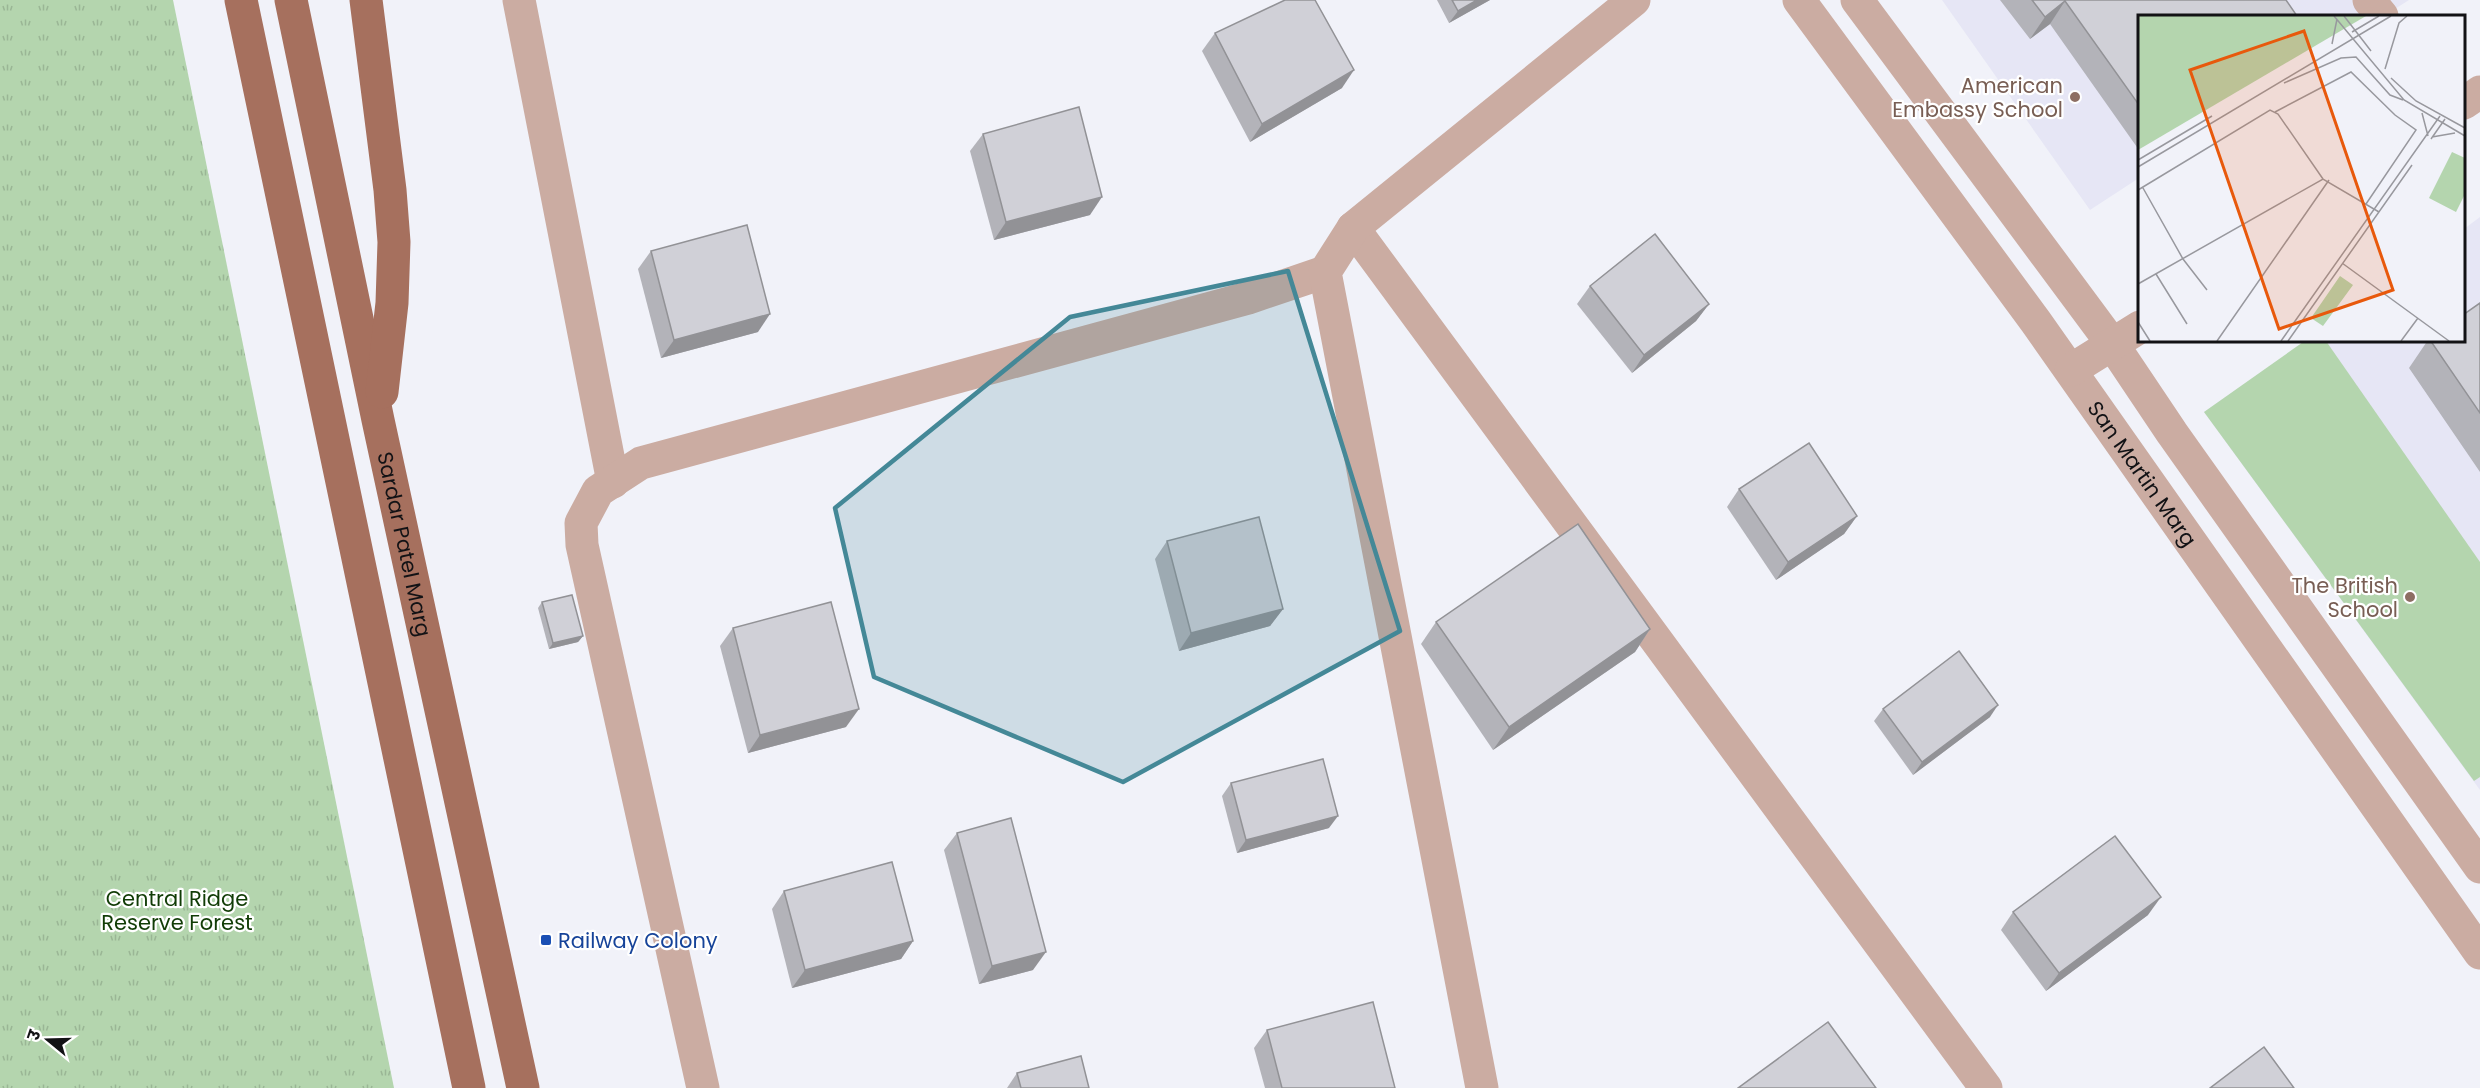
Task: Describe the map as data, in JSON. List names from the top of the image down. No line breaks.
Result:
{"streets":{"main road":["Sardar Patel Marg"],"street":["San Martin Marg"]},"parks":["Central Ridge Reserve Forest"],"places":{"other":["American Embassy School","The British School"],"transit":["Railway Colony"]},"north":"left"}
